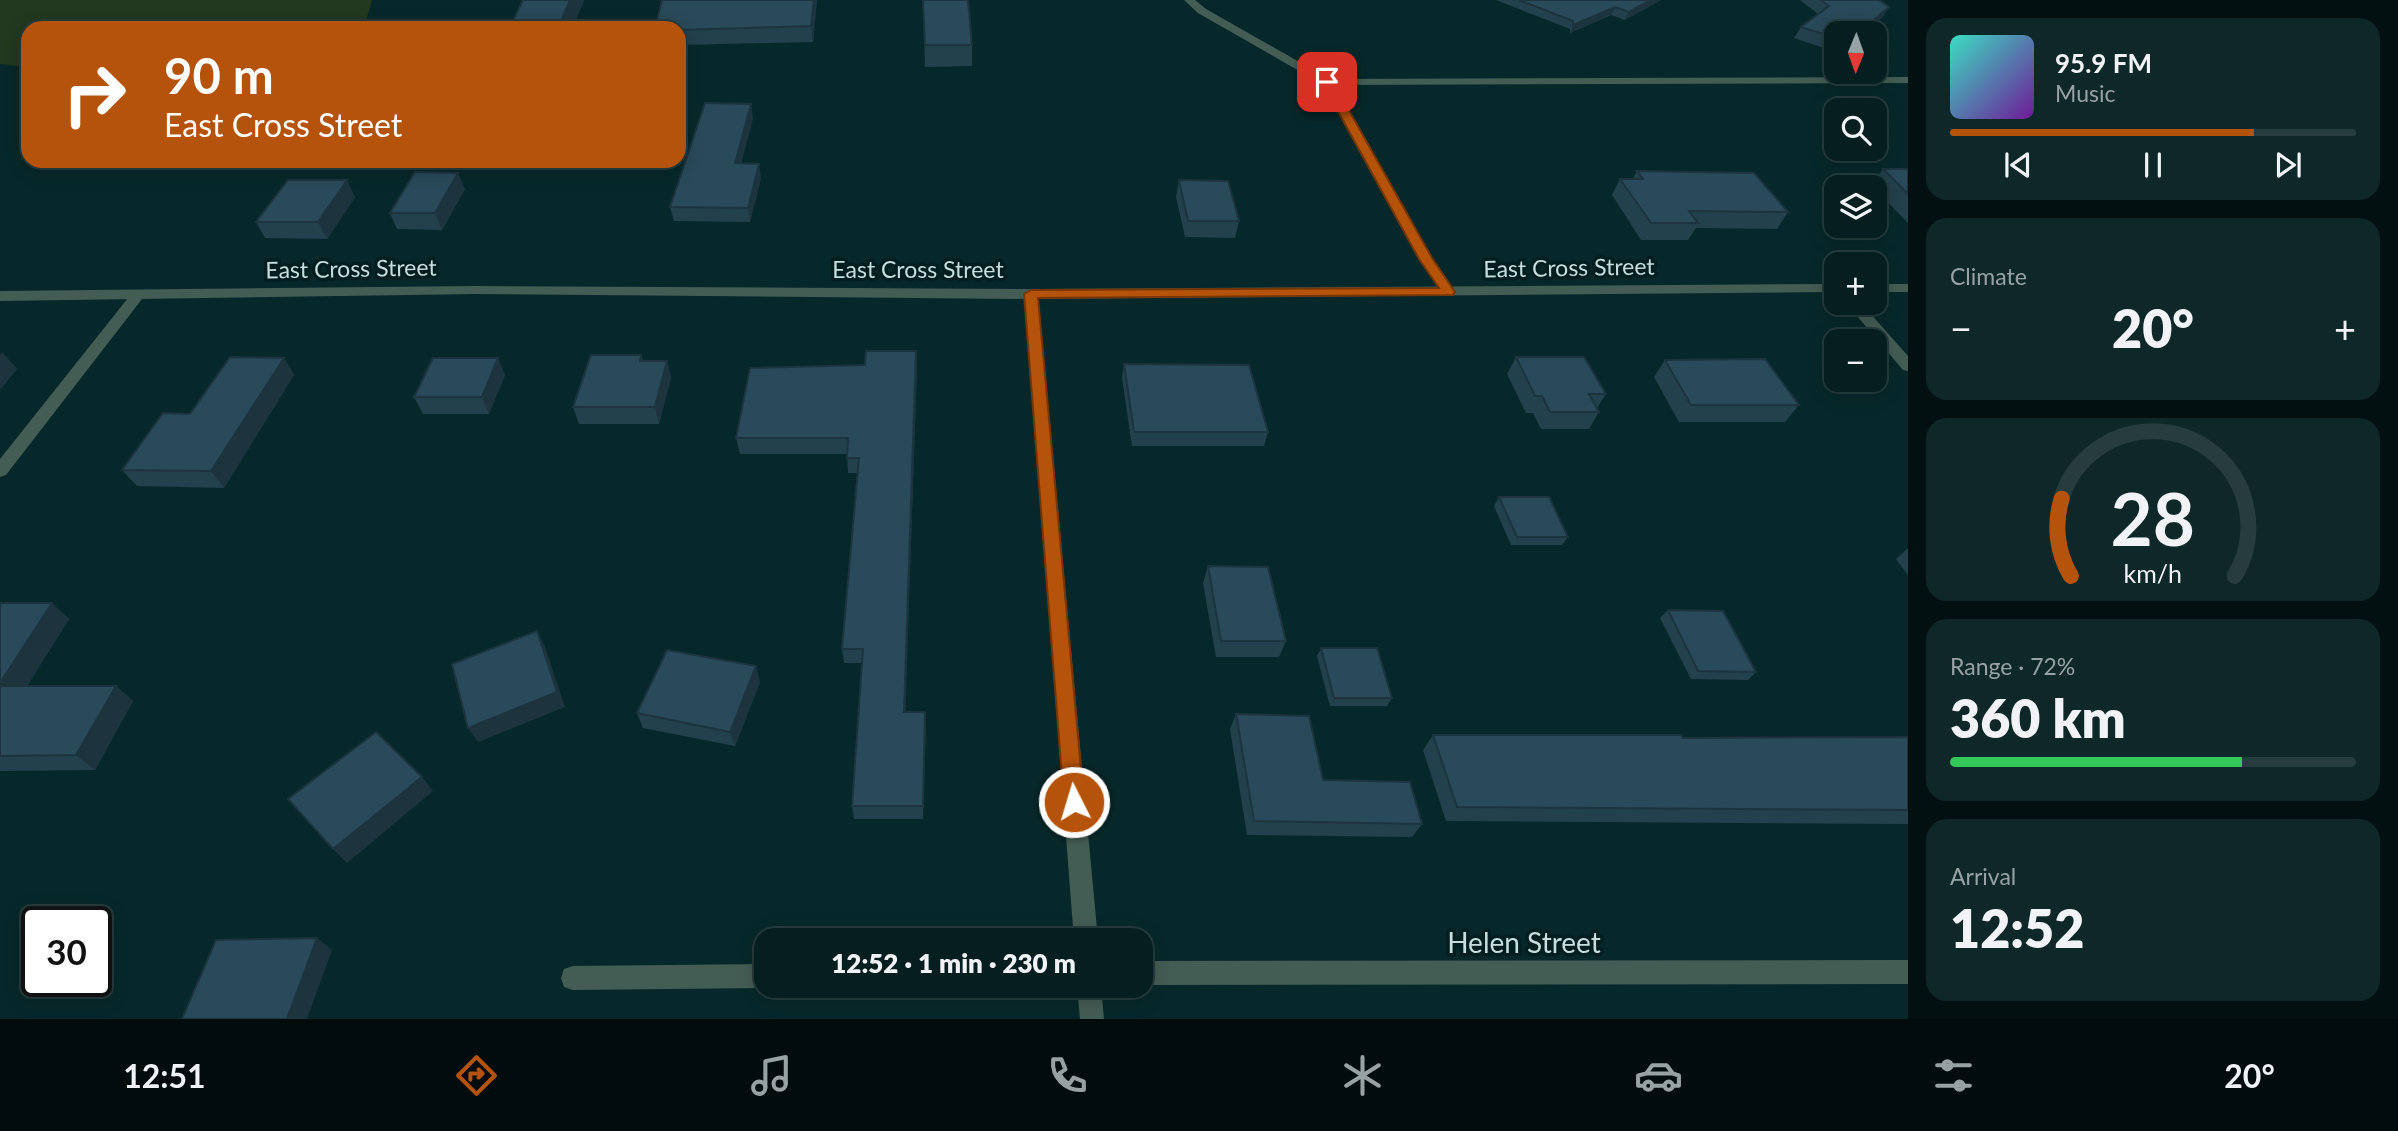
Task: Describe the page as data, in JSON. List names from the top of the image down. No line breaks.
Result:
{"streets":{"street":["East Cross Street","Helen Street"]},"north":"bottom","page":{"map_buttons":["+","−"],"turn":["90 m","East Cross Street"],"song":["95.9 FM","Music"],"tile":["Climate",["Range · 72%","360 km"],["Arrival","12:52"]],"heat":["−","20°","+"],"limit":"30","trip":"12:52 · 1 min · 230 m","tabs":["12:51","20°"],"gauge":["28","km/h"]}}
